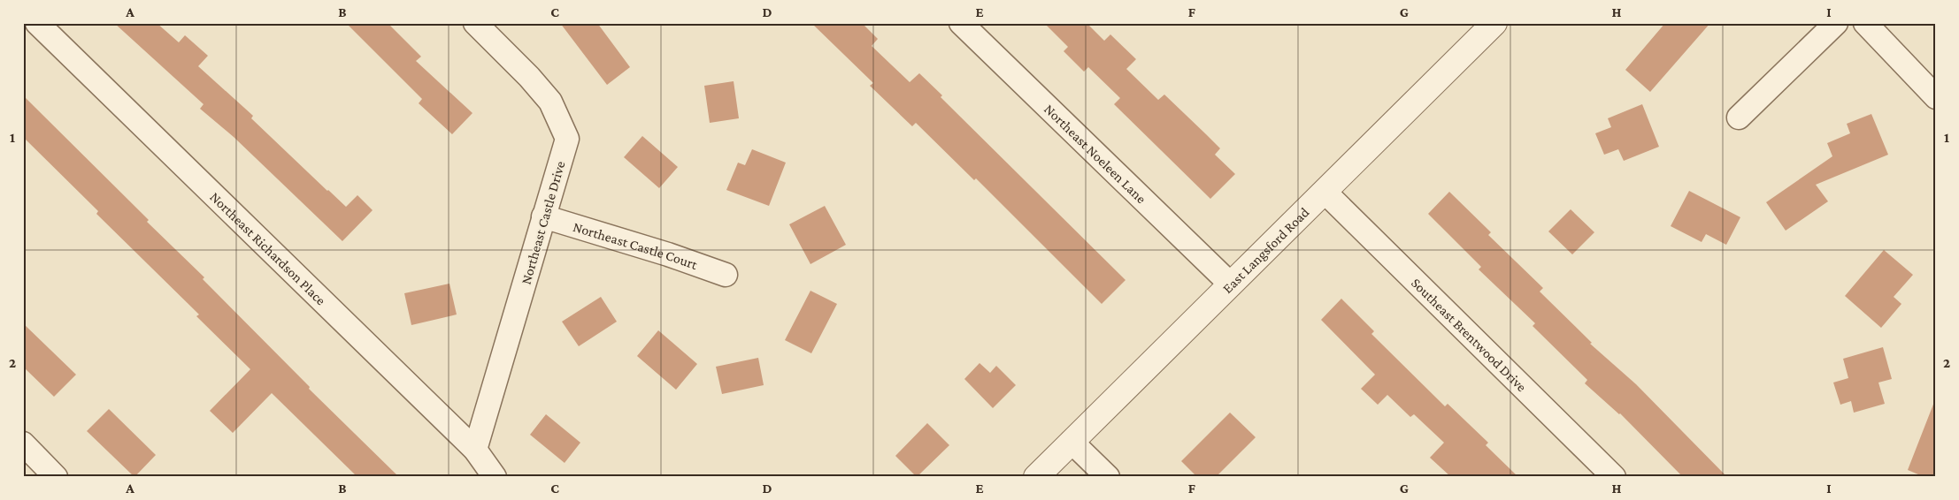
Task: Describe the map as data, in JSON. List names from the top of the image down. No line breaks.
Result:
{"streets":{"street":["Northeast Noeleen Lane","Northeast Castle Drive","Northeast Castle Court","Northeast Richardson Place","East Langsford Road","Southeast Brentwood Drive"]},"crossings":[["Northeast Noeleen Lane","East Langsford Road"],["Northeast Castle Drive","Northeast Castle Court"],["Northeast Castle Drive","Northeast Richardson Place"],["East Langsford Road","Southeast Brentwood Drive"]],"grid":{"columns":["A","B","C","D","E","F","G","H","I"],"rows":["1","2"]}}
